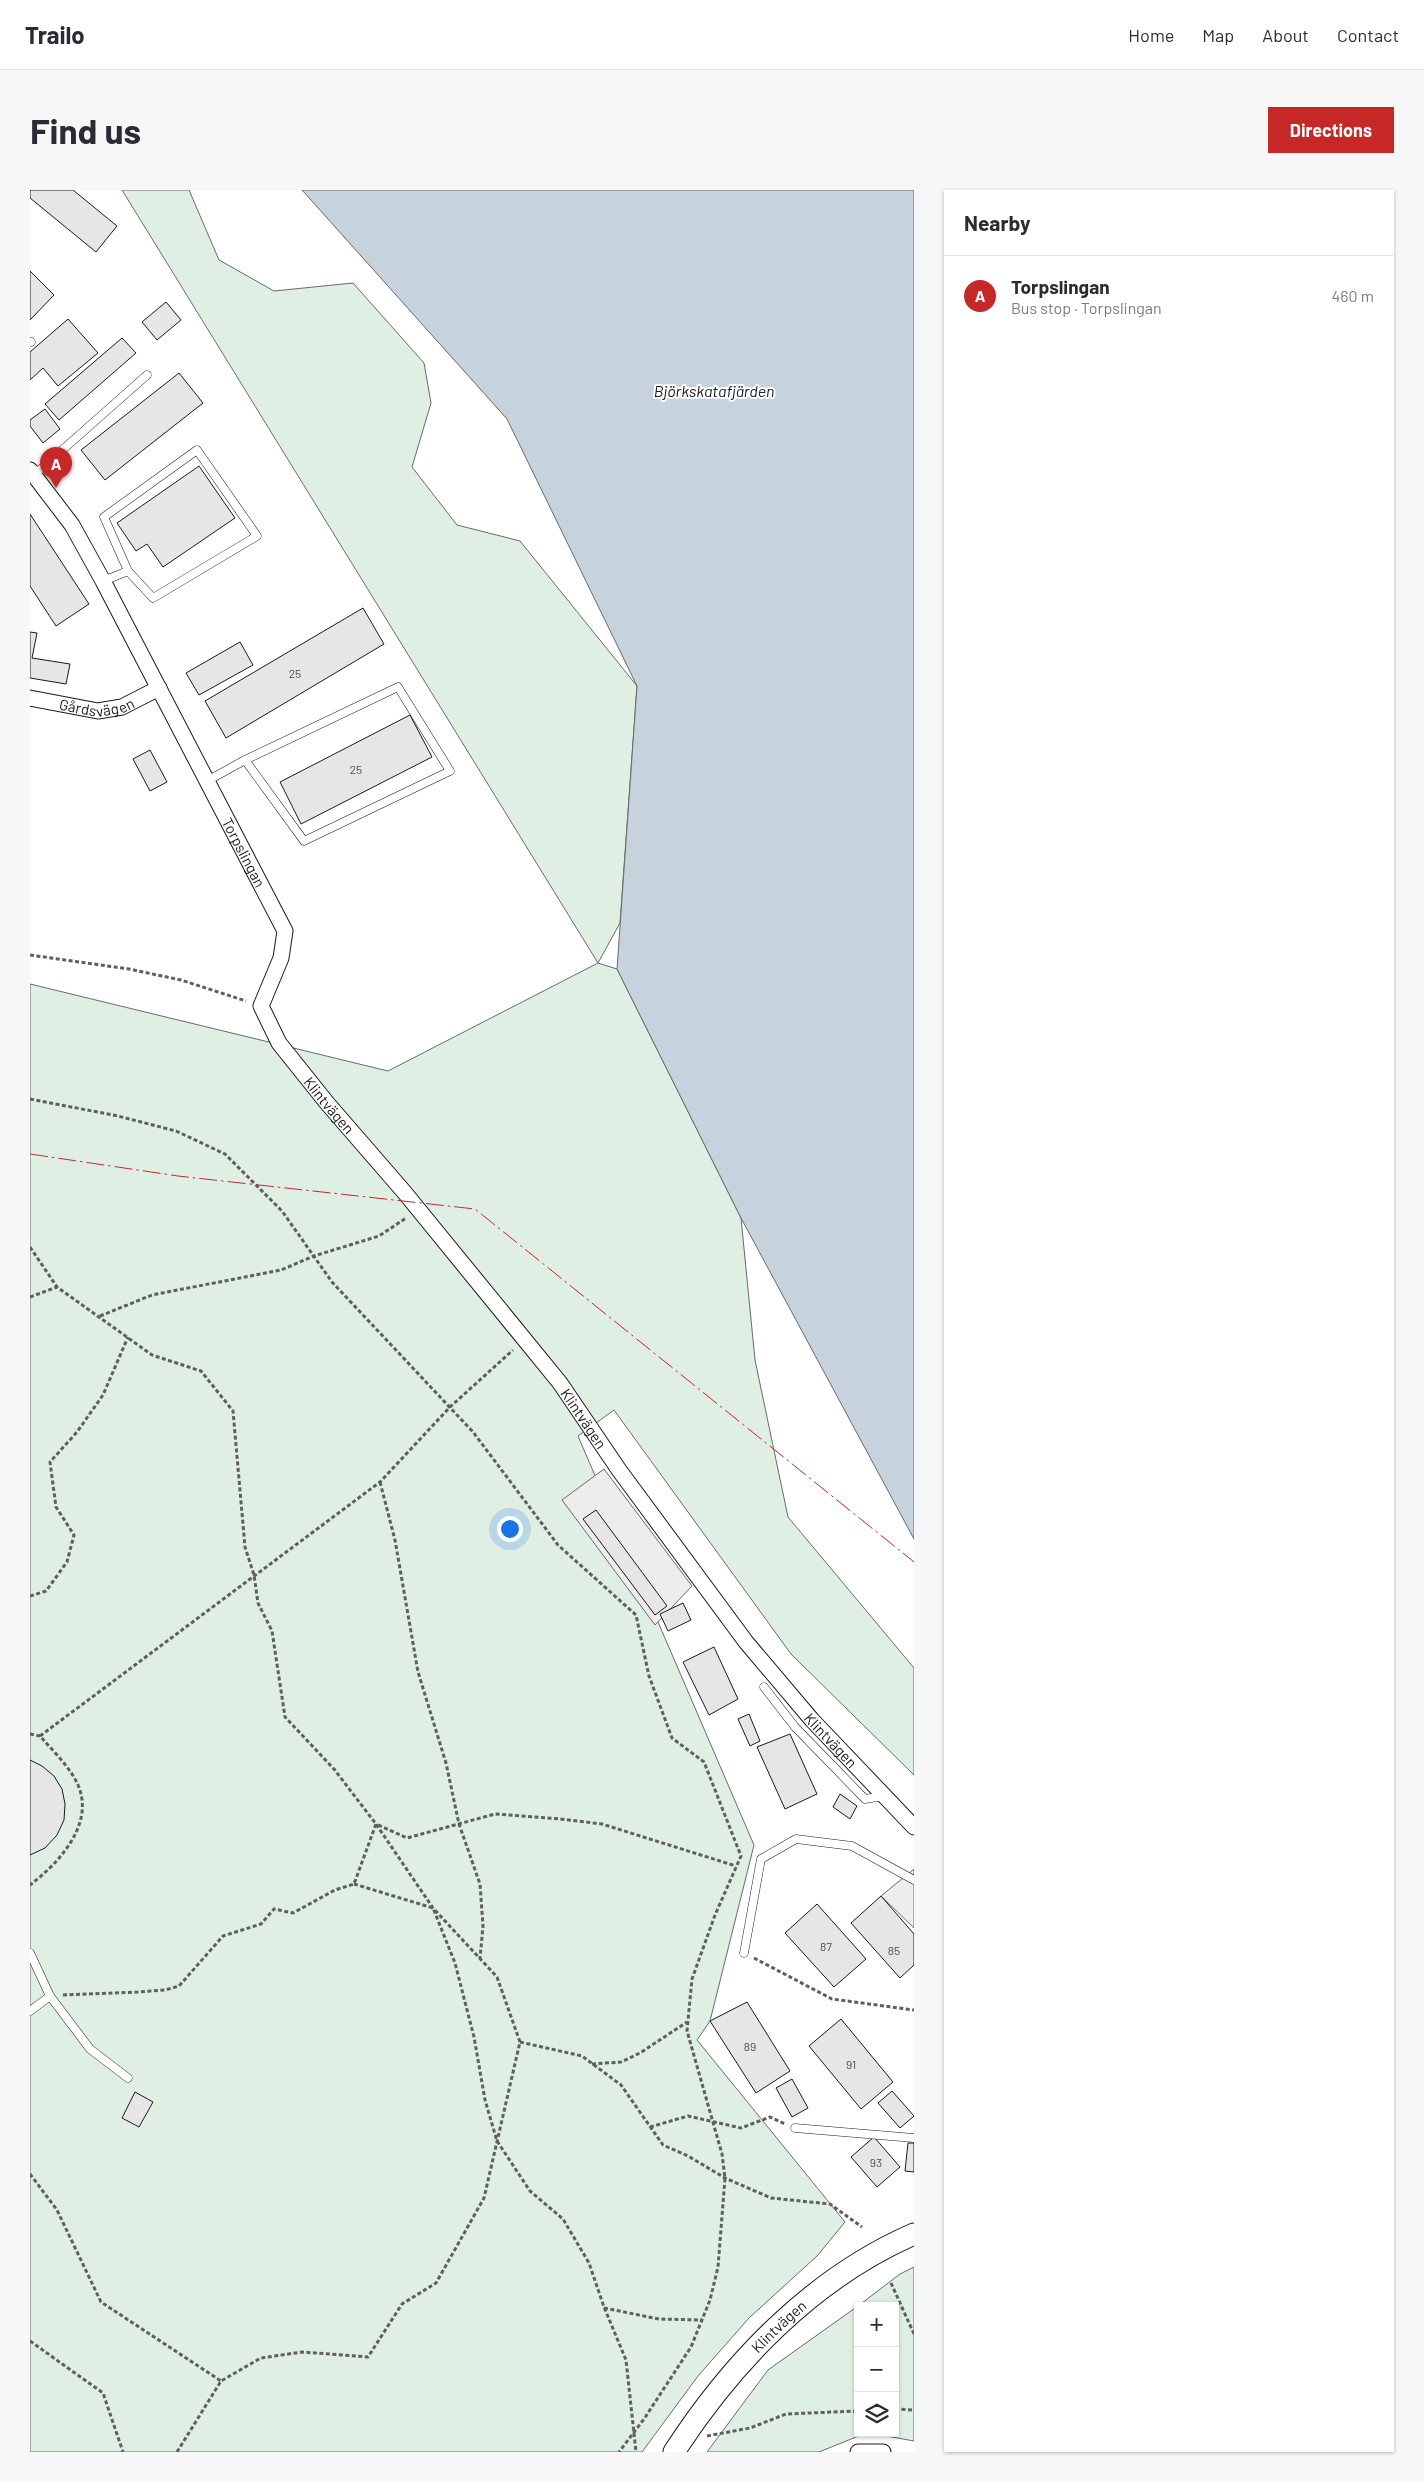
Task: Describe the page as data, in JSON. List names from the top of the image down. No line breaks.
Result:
{"streets":{"street":["Gårdsvägen","Torpslingan","Klintvägen"]},"crossings":[["Gårdsvägen","Torpslingan"],["Torpslingan","Klintvägen"]],"water":["Björkskatafjärden"],"house_numbers":["25","25","87","85","89","91","93"],"page":{"header":"Trailo","nav":["Home","Map","About","Contact"],"buttons":"Directions","title":"Find us","heading":"Nearby","list":[{"mark":"A","name":"Torpslingan","note":"Bus stop · Torpslingan","value":"460 m"}],"pins":"A","map_buttons":["+","−"]}}
